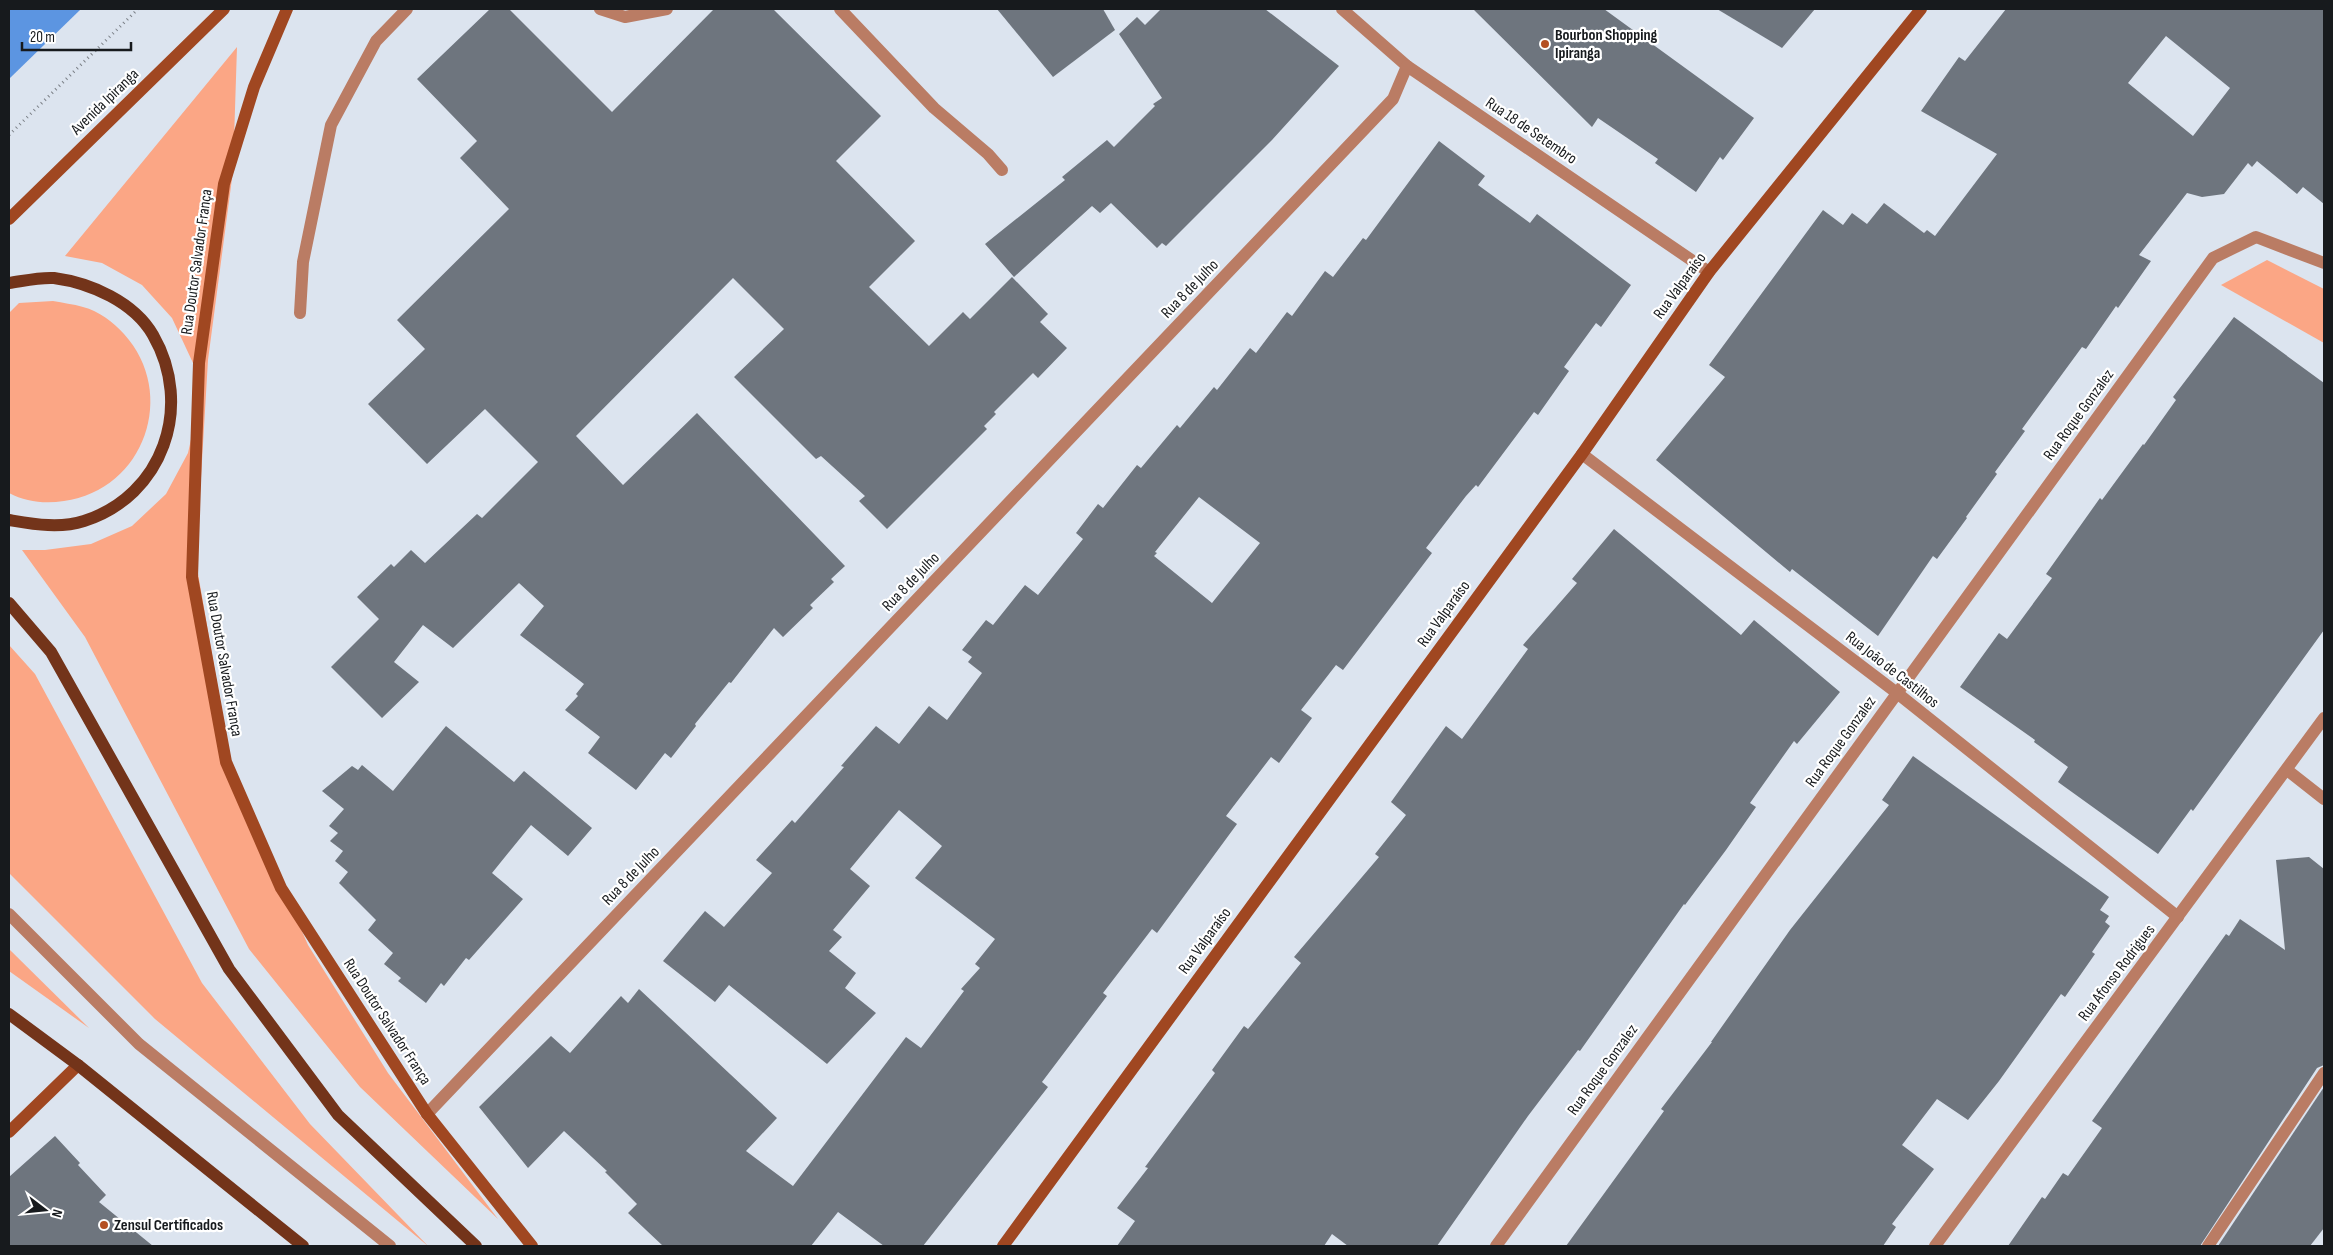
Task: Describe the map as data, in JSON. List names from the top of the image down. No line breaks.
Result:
{"streets":{"street":["Avenida Ipiranga","Rua 18 de Setembro","Rua Doutor Salvador França","Rua Valparaíso","Rua 8 de Julho","Rua Roque Gonzalez","Rua João de Castilhos","Rua Afonso Rodrigues"]},"crossings":[["Rua 18 de Setembro","Rua Valparaíso"],["Rua 18 de Setembro","Rua 8 de Julho"],["Rua Doutor Salvador França","Rua 8 de Julho"],["Rua Valparaíso","Rua João de Castilhos"],["Rua Roque Gonzalez","Rua João de Castilhos"],["Rua João de Castilhos","Rua Afonso Rodrigues"]],"places":["Bourbon Shopping Ipiranga","Zensul Certificados"],"scale_bar":"20 m","north":"right"}
